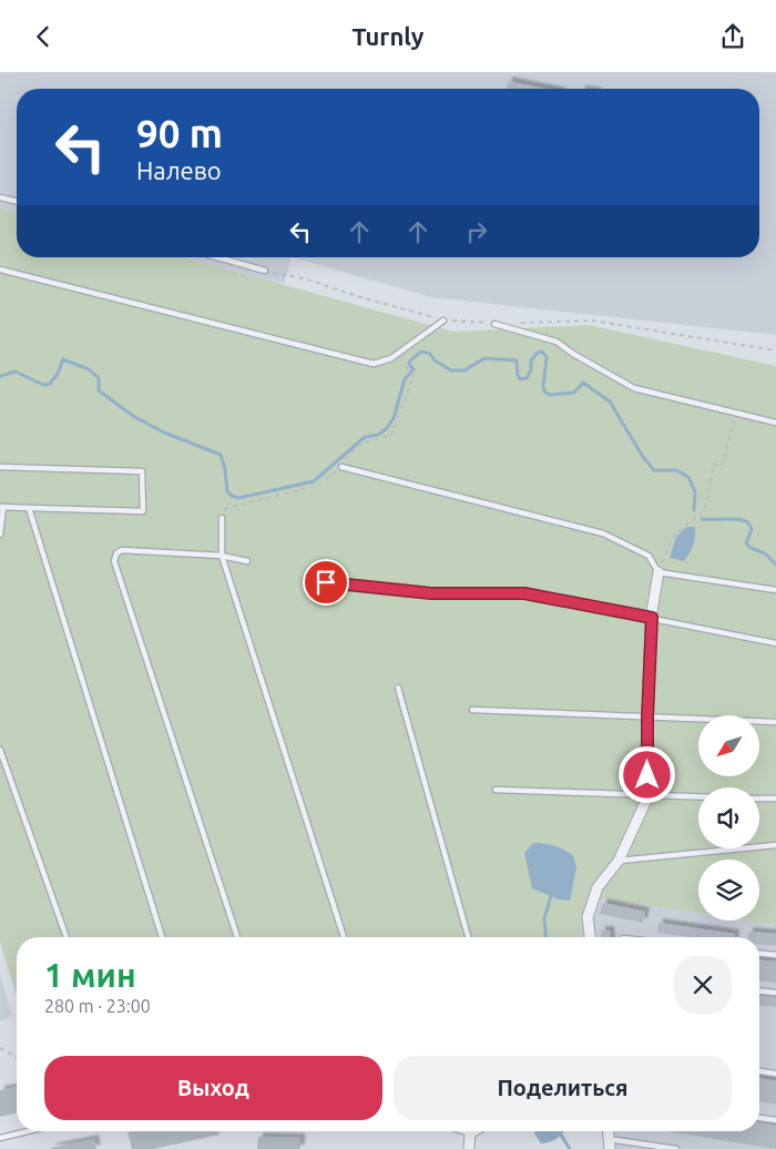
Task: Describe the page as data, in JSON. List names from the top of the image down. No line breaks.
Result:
{"north":"bottom left","page":{"header":"Turnly","turn":["90 m","Налево"],"heading":["1 мин","280 m · 23:00"],"buttons":["Выход","Поделиться"]}}
